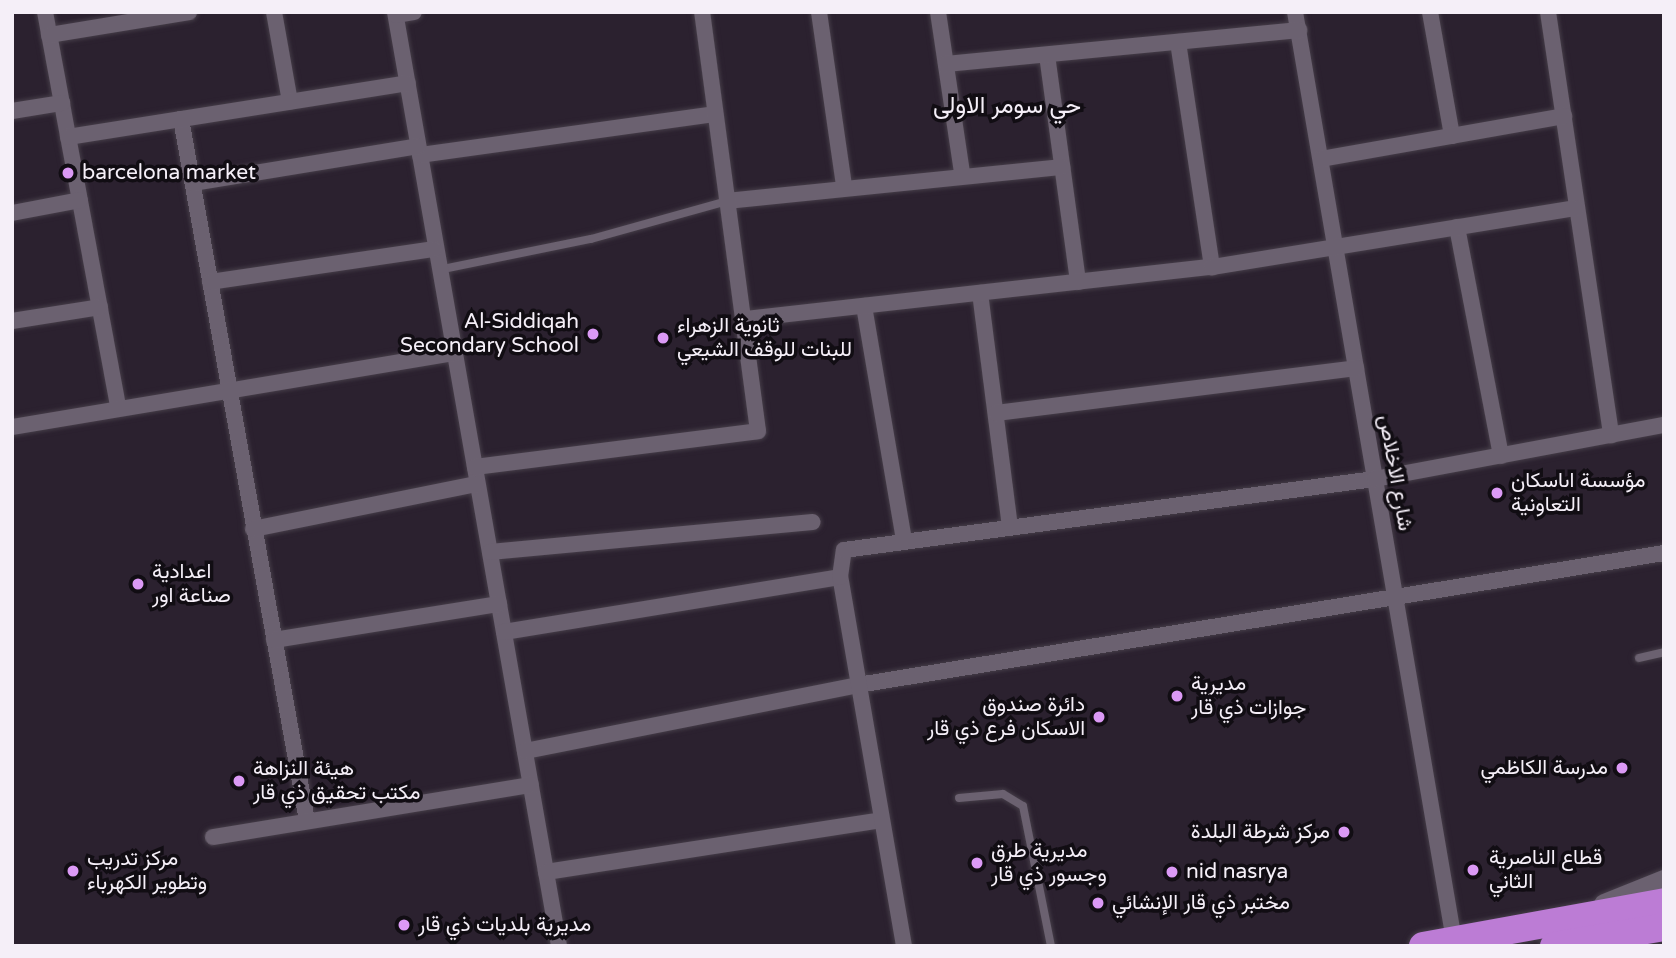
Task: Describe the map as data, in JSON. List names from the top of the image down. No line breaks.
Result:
{"streets":{"street":["شارع الاخلاص"]},"districts":["حي سومر الاولى"],"places":["barcelona market","Al-Siddiqah Secondary School","ثانوية الزهراء للبنات للوقف الشيعي","مؤسسة اىاسكان التعاونية","اعدادية صناعة اور","مديرية جوازات ذي قار","دائرة صندوق الاسكان فرع ذي قار","مدرسة الكاظمي","هيئة النزاهة مكتب تحقيق ذي قار","مركز شرطة البلدة","مديرية طرق وجسور ذي قار","قطاع الناصرية الثاني","مركز تدريب وتطوير الكهرباء","nid nasrya","مختبر ذي قار الإنشائي","مديرية بلديات ذي قار"]}
